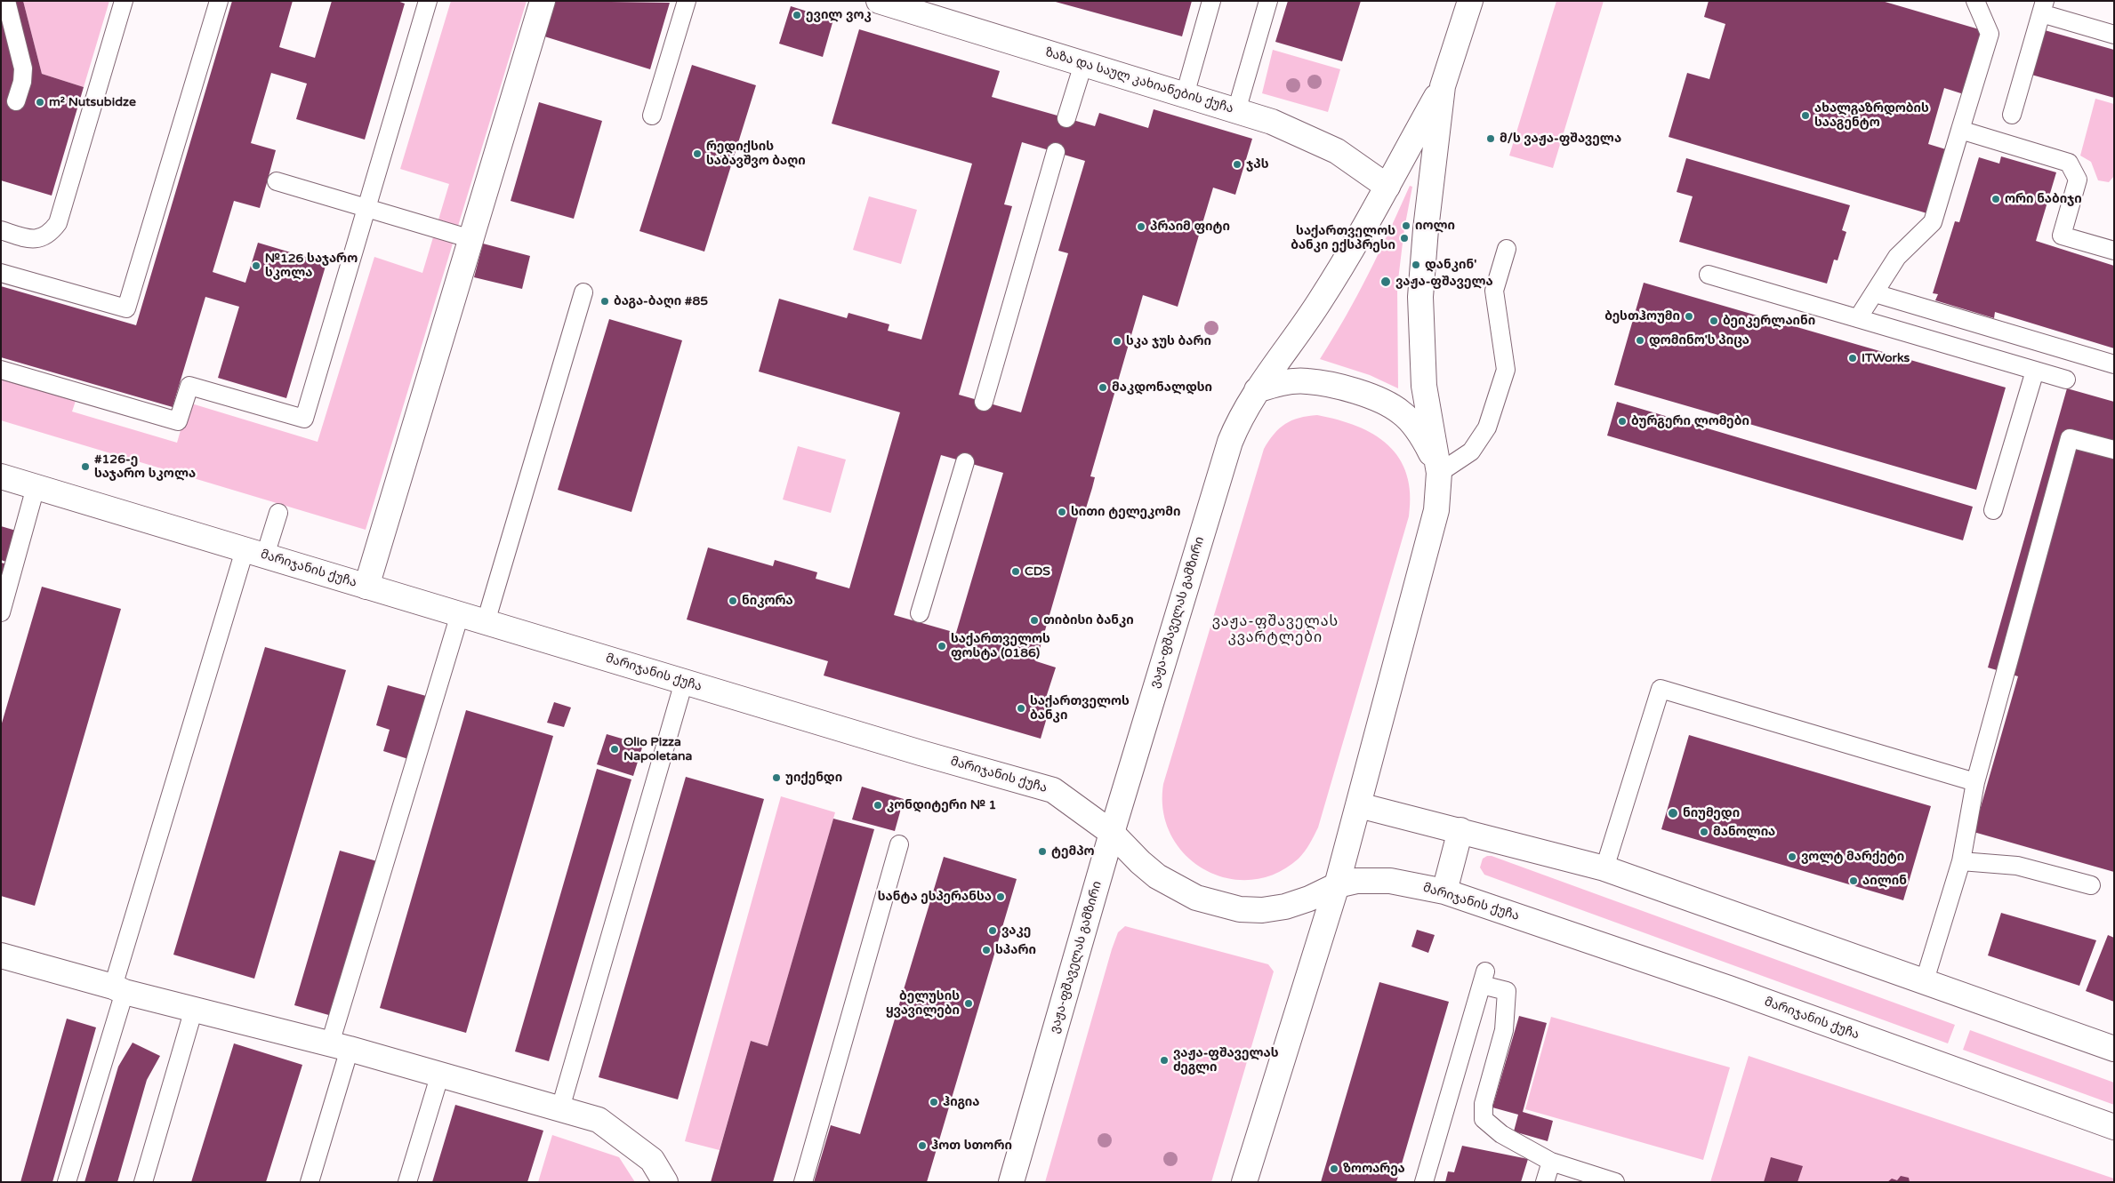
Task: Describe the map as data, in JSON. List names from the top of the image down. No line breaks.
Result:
{"streets":{"street":["ზაზა და საულ კახიანების ქუჩა","მარიჯანის ქუჩა","ვაჟა-ფშაველას გამზირი"]},"crossings":[["ზაზა და საულ კახიანების ქუჩა","ვაჟა-ფშაველას გამზირი"],["მარიჯანის ქუჩა","ვაჟა-ფშაველას გამზირი"]],"districts":["ვაჟა-ფშაველას კვარტლები"],"places":["ევილ ვოკ","m² Nutsubidze","ახალგაზრდობის სააგენტო","მ/ს ვაჟა-ფშაველა","რედიქსის საბავშვო ბაღი","ჯპს","ორი ნაბიჯი","იოლი","პრაიმ ფიტი","საქართველოს ბანკი ექსპრესი","დანკინ'","№126 საჯარო სკოლა","ვაჟა-ფშაველა","ბაგა-ბაღი #85","ბესთჰოუმი","ბეიკერლაინი","დომინო'ს პიცა","სკა ჯუს ბარი","ITWorks","მაკდონალდსი","ბურგერი ლომები","#126-ე საჯარო სკოლა","სითი ტელეკომი","CDS","ნიკორა","თიბისი ბანკი","საქართველოს ფოსტა (0186)","საქართველოს ბანკი","Olio Pizza Napoletana","უიქენდი","კონდიტერი № 1","ნიუმედი","მანოლია","ტემპო","ვოლტ მარქეტი","აილინ","სანტა ესპერანსა","ვაკე","სპარი","ბელუსის ყვავილები","ვაჟა-ფშაველას ძეგლი","ჰიგია","ჰოთ სთორი","ზოოარეა"]}
